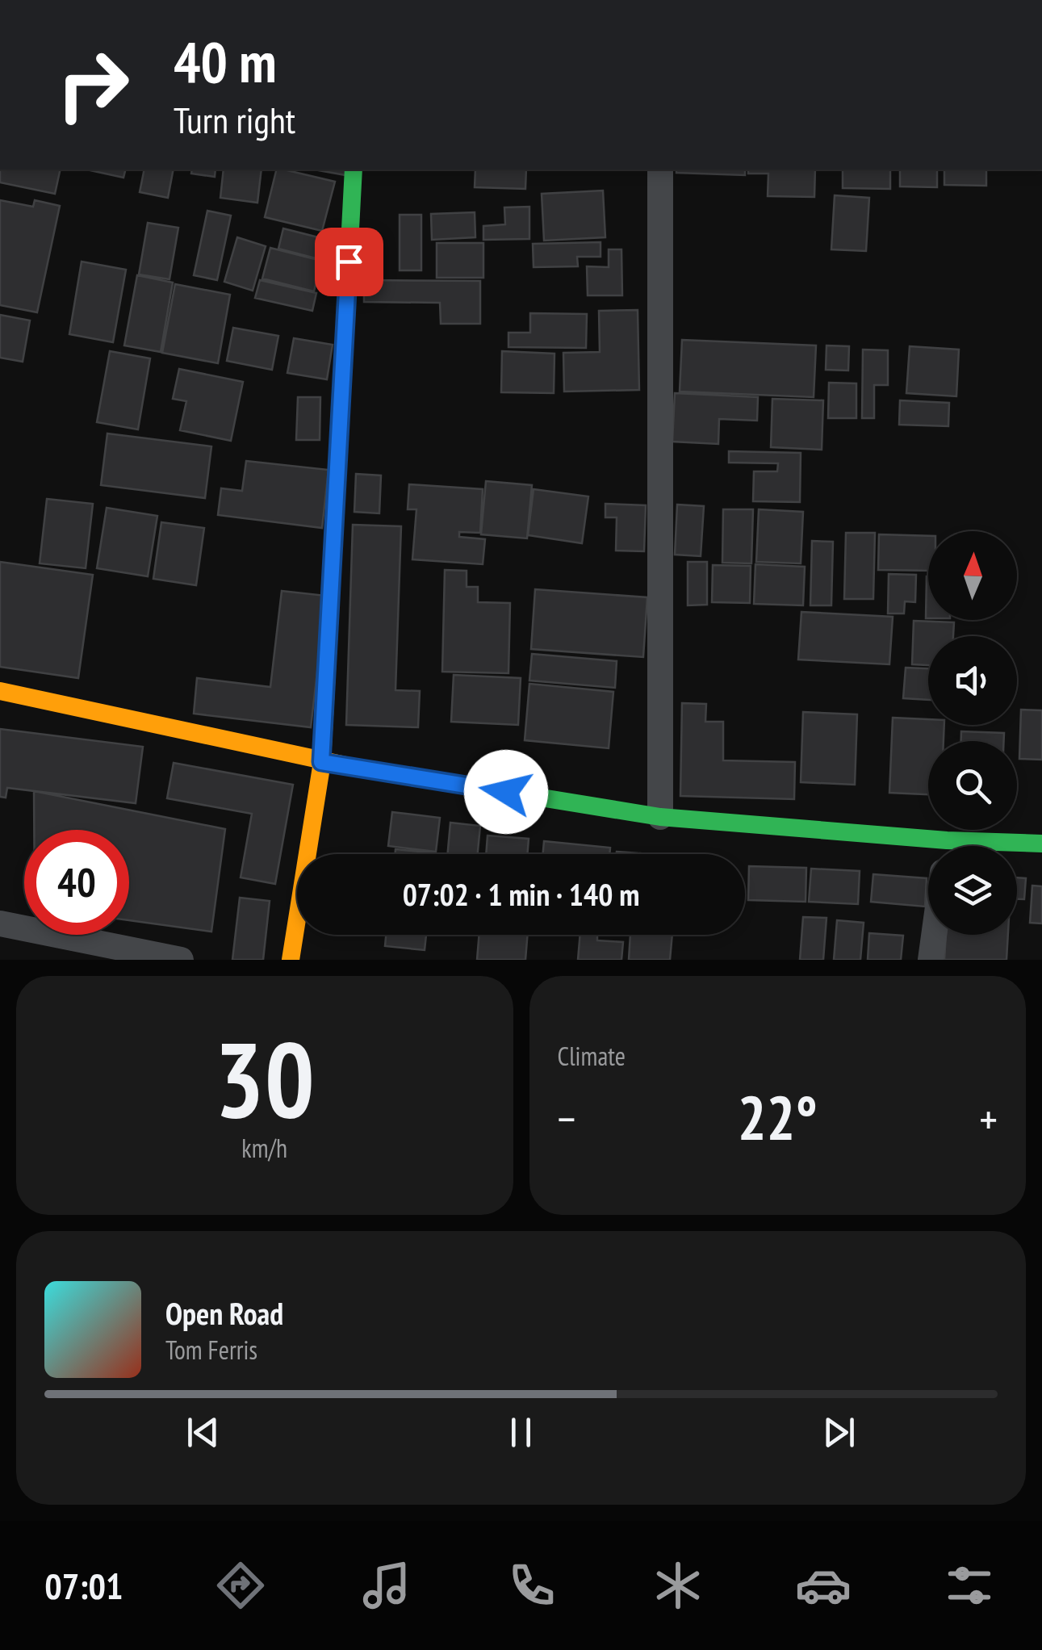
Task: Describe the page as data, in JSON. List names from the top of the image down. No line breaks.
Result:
{"north":"top","page":{"turn":["40 m","Turn right"],"limit":"40","trip":"07:02 · 1 min · 140 m","tile":[["30","km/h"],"Climate"],"heat":["−","22°","+"],"song":["Open Road","Tom Ferris"],"tabs":"07:01"}}
